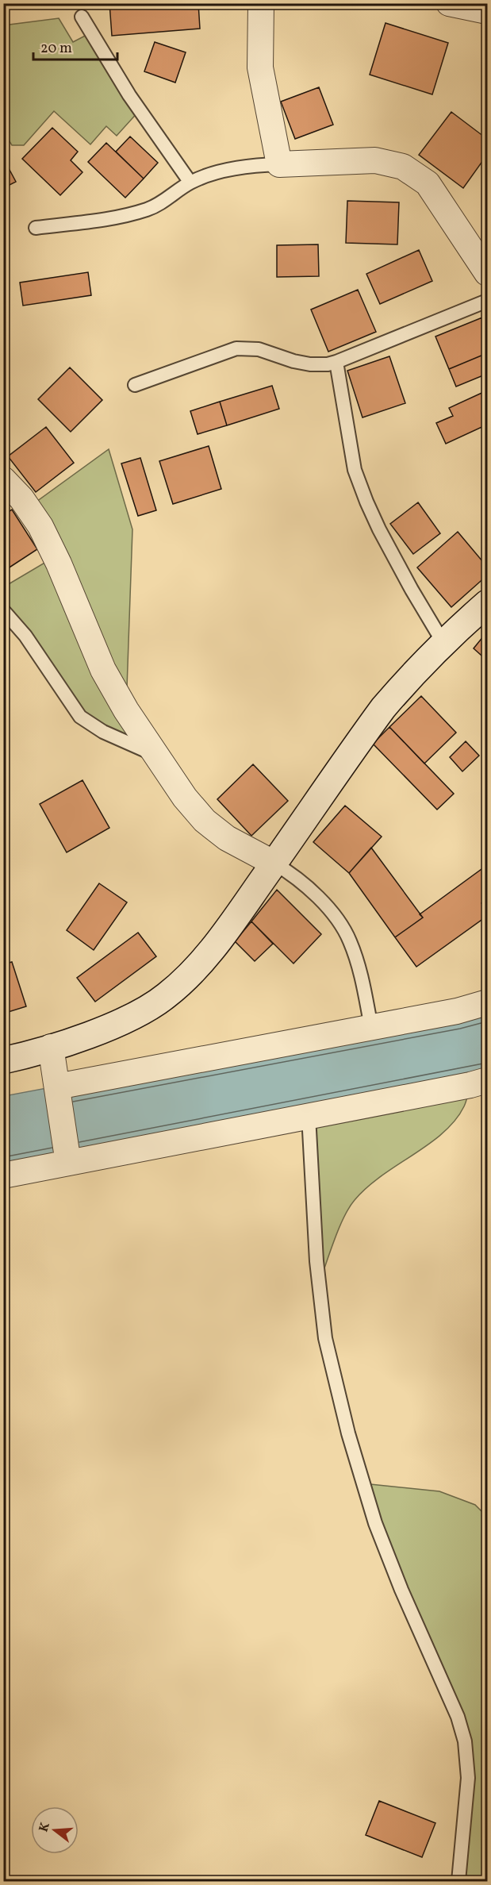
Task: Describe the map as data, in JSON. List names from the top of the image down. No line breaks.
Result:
{"scale_bar":"20 m","north":"left"}
